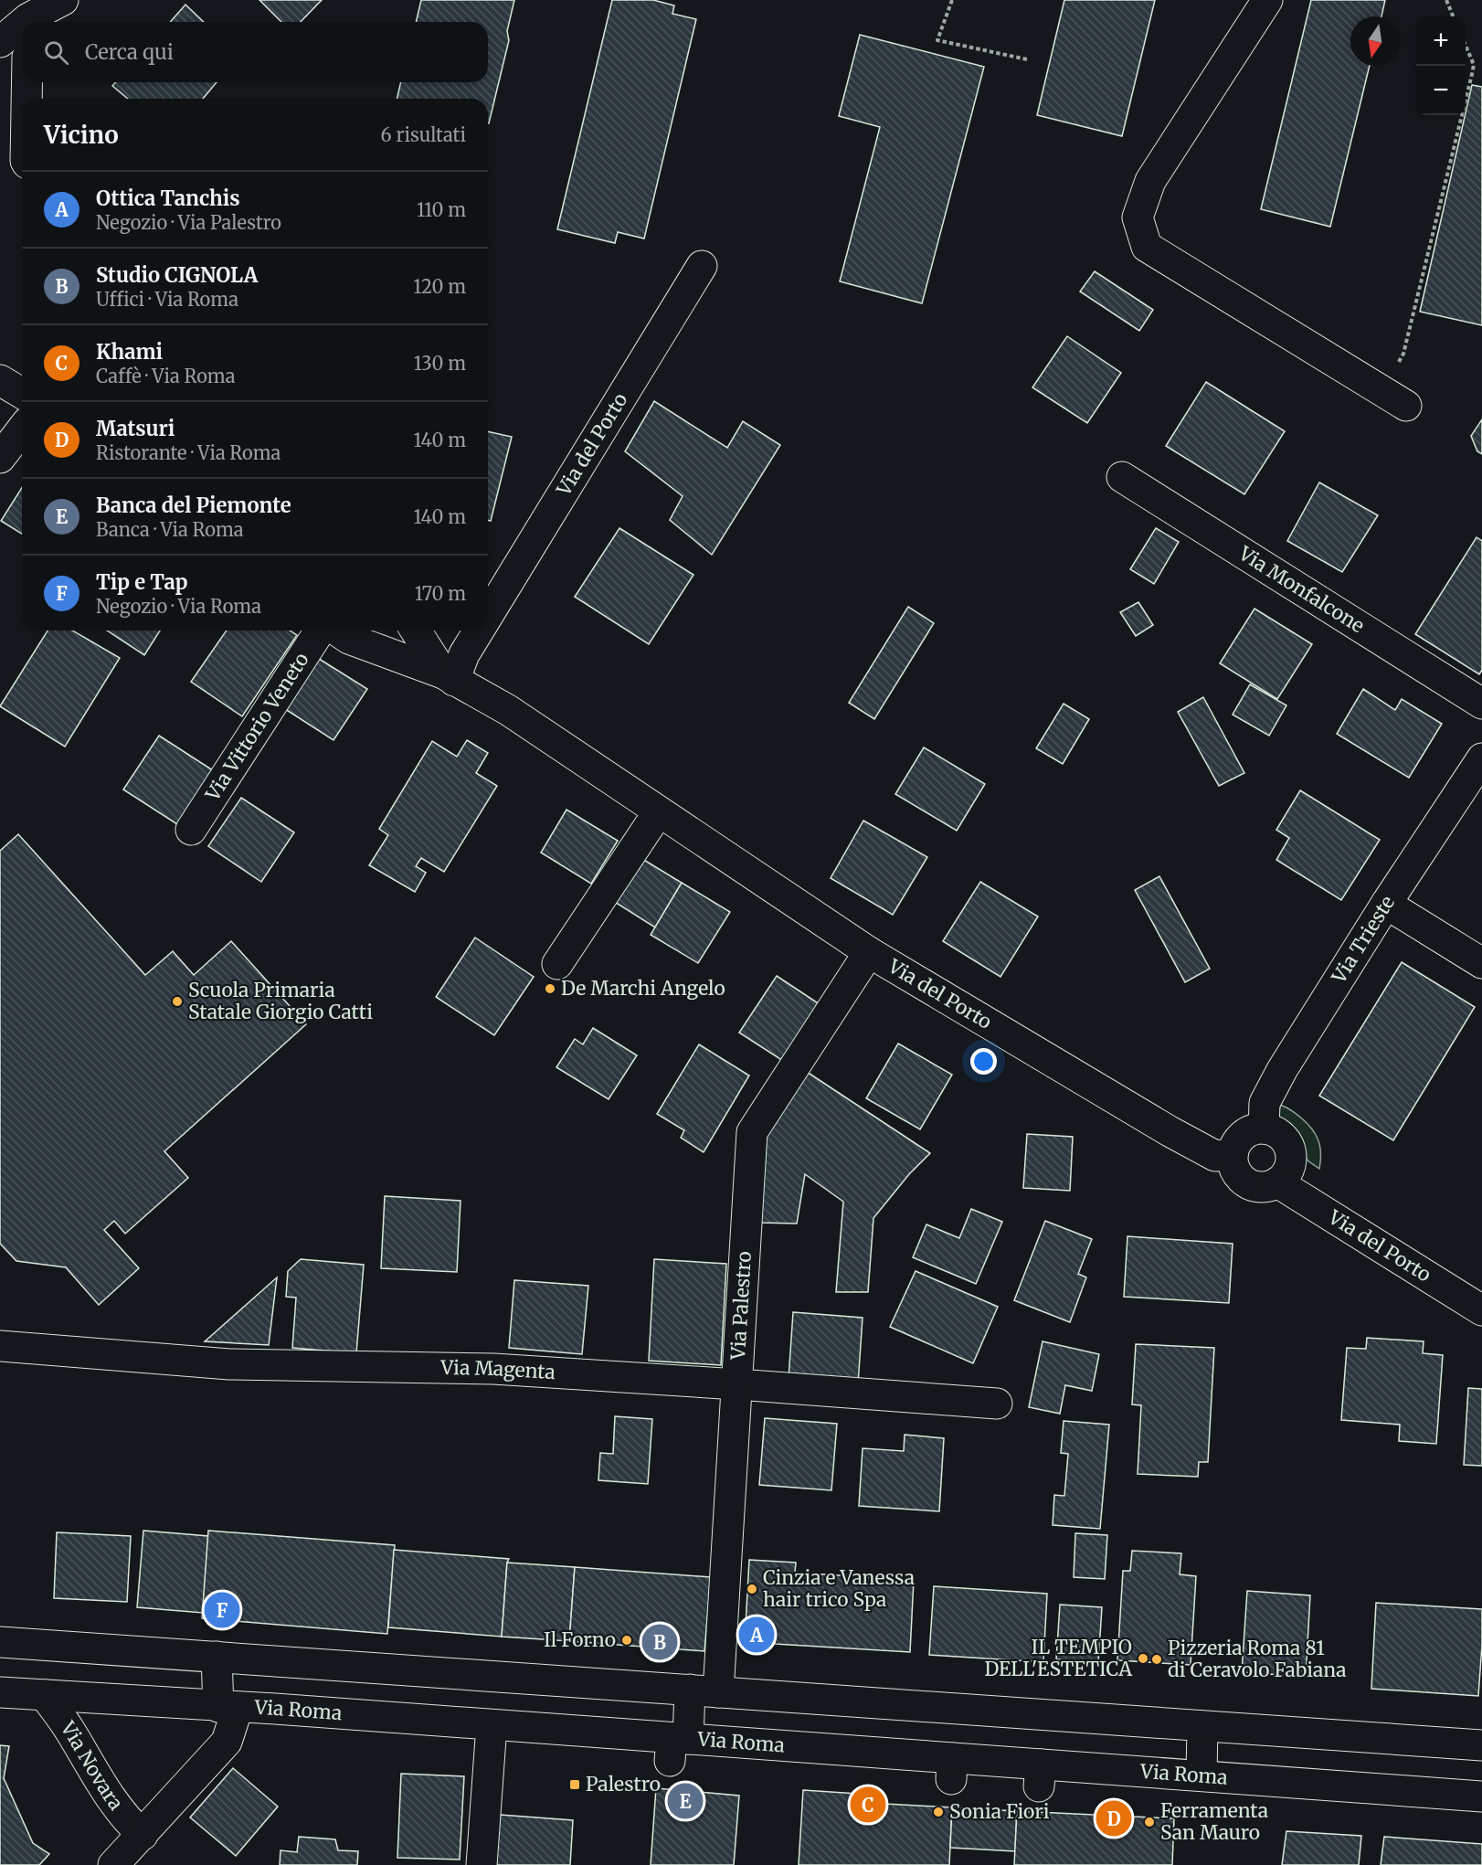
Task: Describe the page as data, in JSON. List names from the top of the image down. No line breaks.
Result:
{"streets":{"street":["Via del Porto","Via Monfalcone","Via Vittorio Veneto","Via Trieste","Via Palestro","Via Magenta","Via Roma","Via Novara"]},"crossings":[["Via del Porto","Via Trieste"],["Via del Porto","Via Palestro"],["Via Palestro","Via Magenta"],["Via Palestro","Via Roma"],["Via Roma","Via Novara"]],"places":{"other":["De Marchi Angelo","Scuola Primaria Statale Giorgio Catti","Cinzia e Vanessa hair trico Spa","Il Forno","IL TEMPIO DELL'ESTETICA","Pizzeria Roma 81 di Ceravolo Fabiana","Sonia Fiori","Ferramenta San Mauro"],"transit":["Palestro"]},"north":"bottom","page":{"map_buttons":["+","−"],"search":"Cerca qui","heading":["Vicino","6 risultati"],"list":[{"mark":"A","name":"Ottica Tanchis","note":"Negozio · Via Palestro","value":"110 m"},{"mark":"B","name":"Studio CIGNOLA","note":"Uffici · Via Roma","value":"120 m"},{"mark":"C","name":"Khami","note":"Caffè · Via Roma","value":"130 m"},{"mark":"D","name":"Matsuri","note":"Ristorante · Via Roma","value":"140 m"},{"mark":"E","name":"Banca del Piemonte","note":"Banca · Via Roma","value":"140 m"},{"mark":"F","name":"Tip e Tap","note":"Negozio · Via Roma","value":"170 m"}],"pins":["F","A","B","E","C","D"]}}
